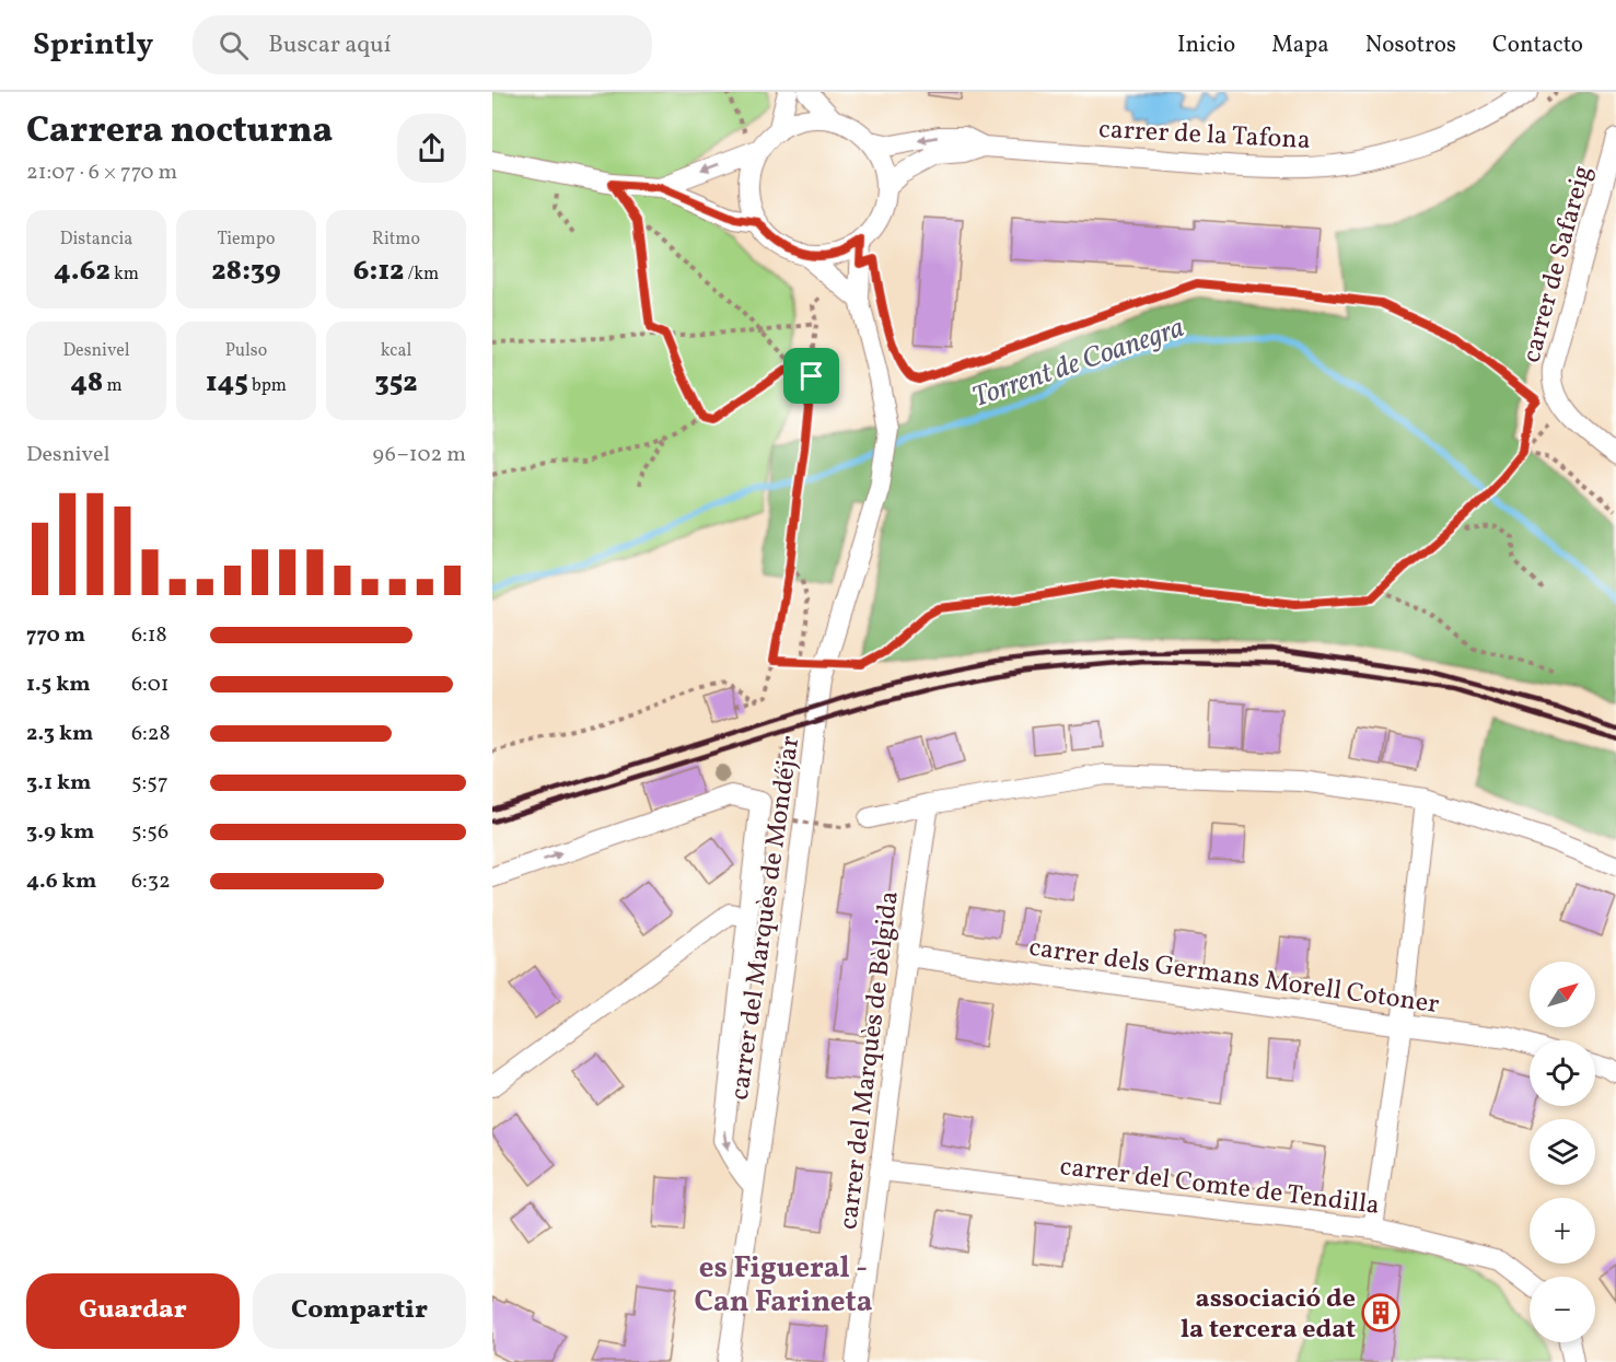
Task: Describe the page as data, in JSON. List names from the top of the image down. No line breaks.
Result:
{"streets":{"street":["carrer de la Tafona","carrer de Safareig","carrer del Marquès de Mondéjar","carrer dels Germans Morell Cotoner","carrer del Marquès de Bèlgida","carrer del Comte de Tendilla"]},"crossings":[["carrer dels Germans Morell Cotoner","carrer del Marquès de Bèlgida"],["carrer del Marquès de Bèlgida","carrer del Comte de Tendilla"]],"districts":["es Figueral - Can Farineta"],"water":["Torrent de Coanegra"],"places":{"building":["associació de la tercera edat"]},"north":"top right","page":{"header":"Sprintly","search":"Buscar aquí","nav":["Inicio","Mapa","Nosotros","Contacto"],"heading":["Carrera nocturna","21:07 · 6 × 770 m"],"stats":[["Distancia","4.62 km"],["Tiempo","28:39"],["Ritmo","6:12 /km"],["Desnivel","48 m"],["Pulso","145 bpm"],["kcal","352"]],"chart":["Desnivel","96–102 m"],"list":[{"name":"770 m","note":"6:18"},{"name":"1.5 km","note":"6:01"},{"name":"2.3 km","note":"6:28"},{"name":"3.1 km","note":"5:57"},{"name":"3.9 km","note":"5:56"},{"name":"4.6 km","note":"6:32"}],"map_buttons":["+","−"],"buttons":["Guardar","Compartir"]}}
